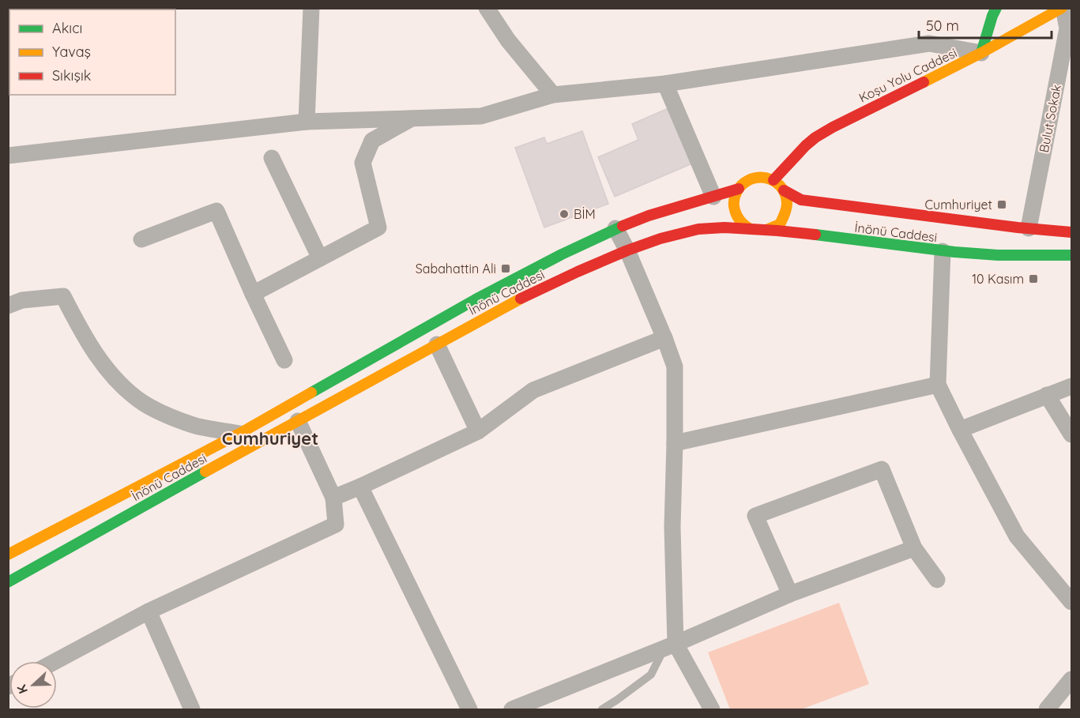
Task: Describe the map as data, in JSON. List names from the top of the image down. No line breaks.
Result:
{"streets":{"main road":["Koşu Yolu Caddesi","İnönü Caddesi"],"street":["Bulut Sokak"]},"crossings":[["Koşu Yolu Caddesi","Bulut Sokak"],["Koşu Yolu Caddesi","İnönü Caddesi"],["Bulut Sokak","İnönü Caddesi"]],"districts":["Cumhuriyet"],"places":{"transit":["Cumhuriyet","Sabahattin Ali","10 Kasım"],"other":["BİM"]},"legend":["Akıcı","Yavaş","Sıkışık"],"scale_bar":"50 m","north":"left"}
